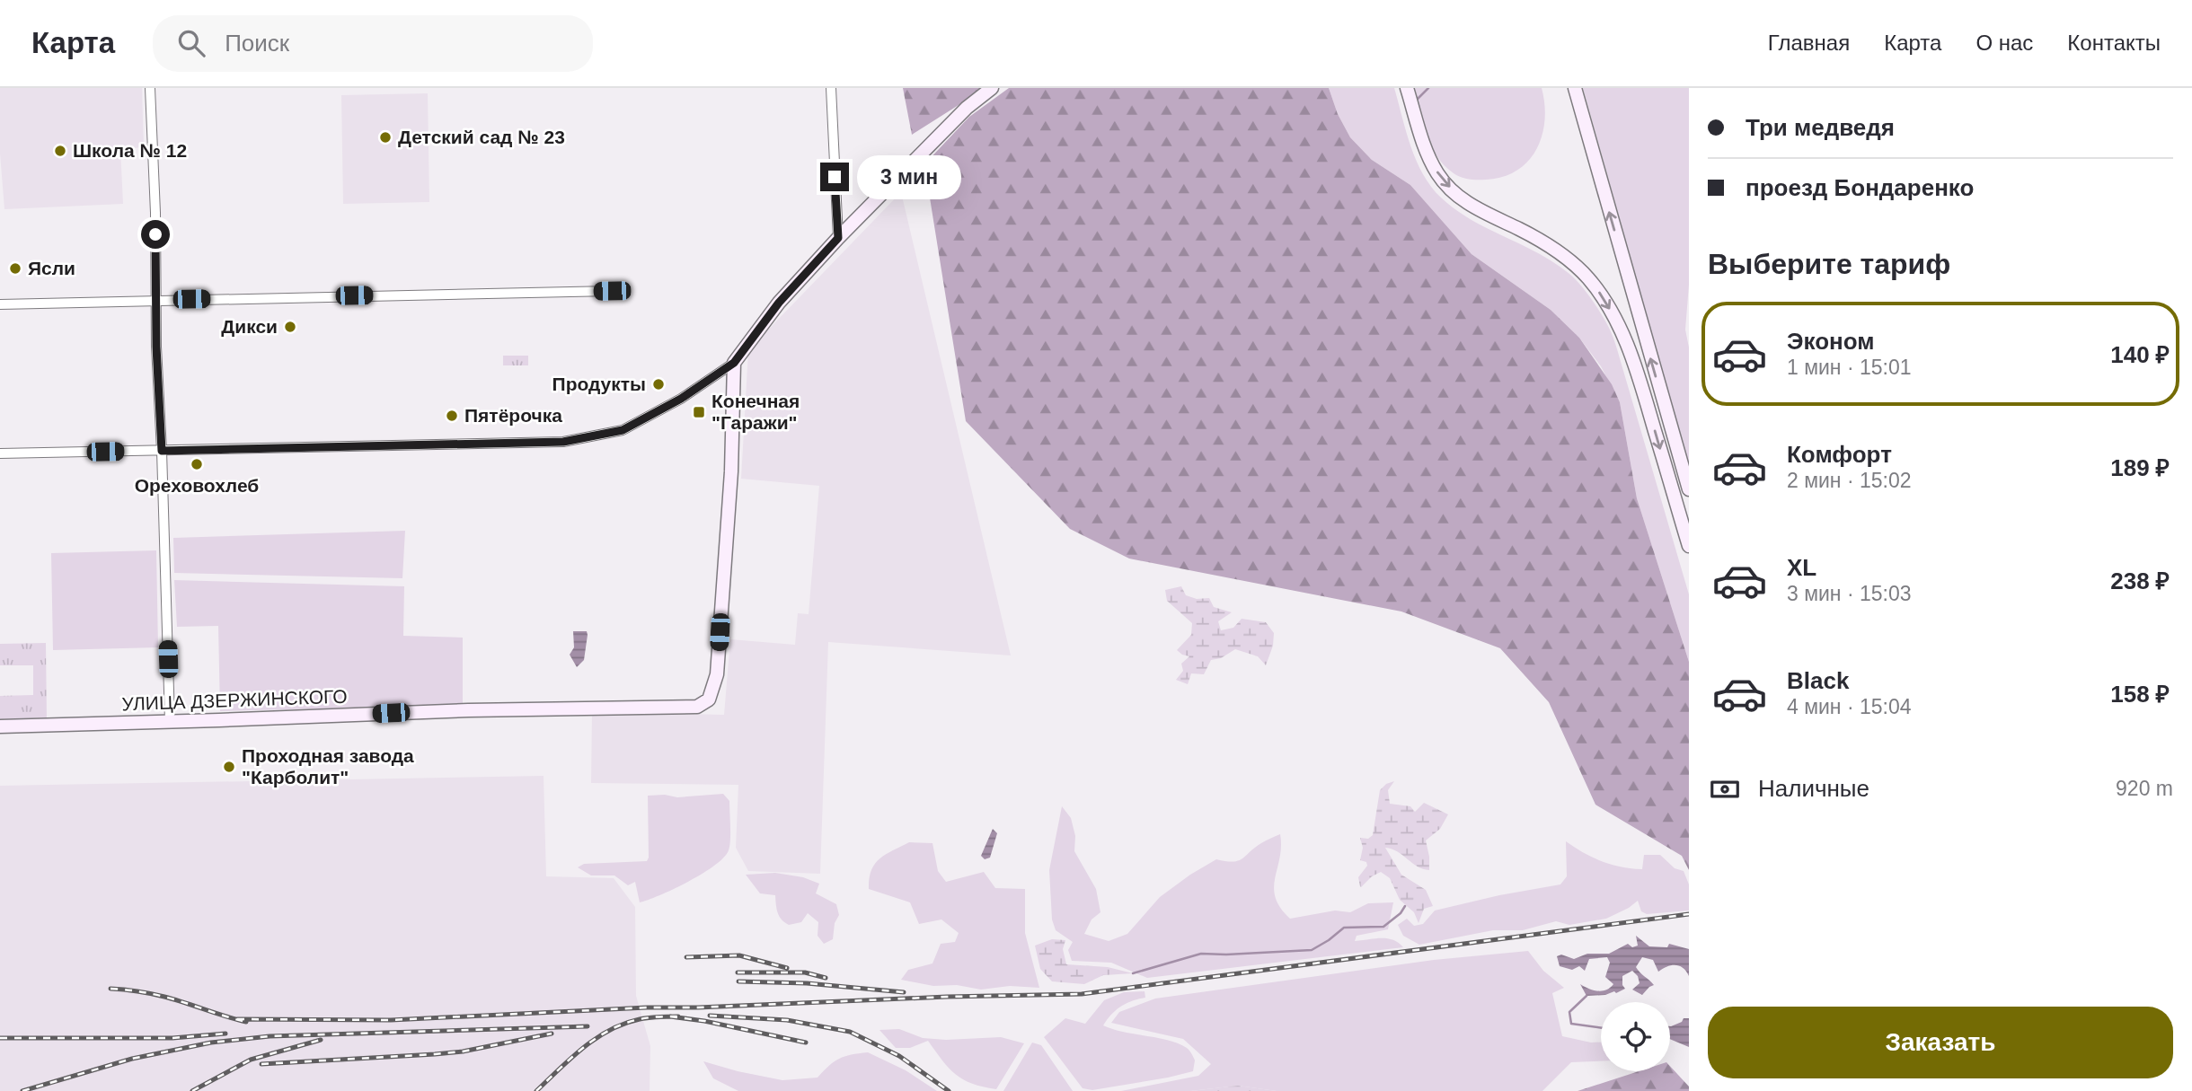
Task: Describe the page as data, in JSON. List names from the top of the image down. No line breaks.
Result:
{"streets":{"main road":["УЛИЦА ДЗЕРЖИНСКОГО"]},"places":{"other":["Детский сад № 23","Школа № 12","Ясли","Дикси","Продукты","Пятёрочка","Ореховохлеб","Проходная завода \"Карболит\""],"transit":["Конечная \"Гаражи\""]},"page":{"header":"Карта","search":"Поиск","nav":["Главная","Карта","О нас","Контакты"],"banner":["Три медведя","проезд Бондаренко"],"bubble":"3 мин","heading":"Выберите тариф","list":[{"name":"Эконом","note":"1 мин · 15:01","value":"140 ₽"},{"name":"Комфорт","note":"2 мин · 15:02","value":"189 ₽"},{"name":"XL","note":"3 мин · 15:03","value":"238 ₽"},{"name":"Black","note":"4 мин · 15:04","value":"158 ₽"}],"pay":["Наличные","920 m"],"buttons":"Заказать"}}
